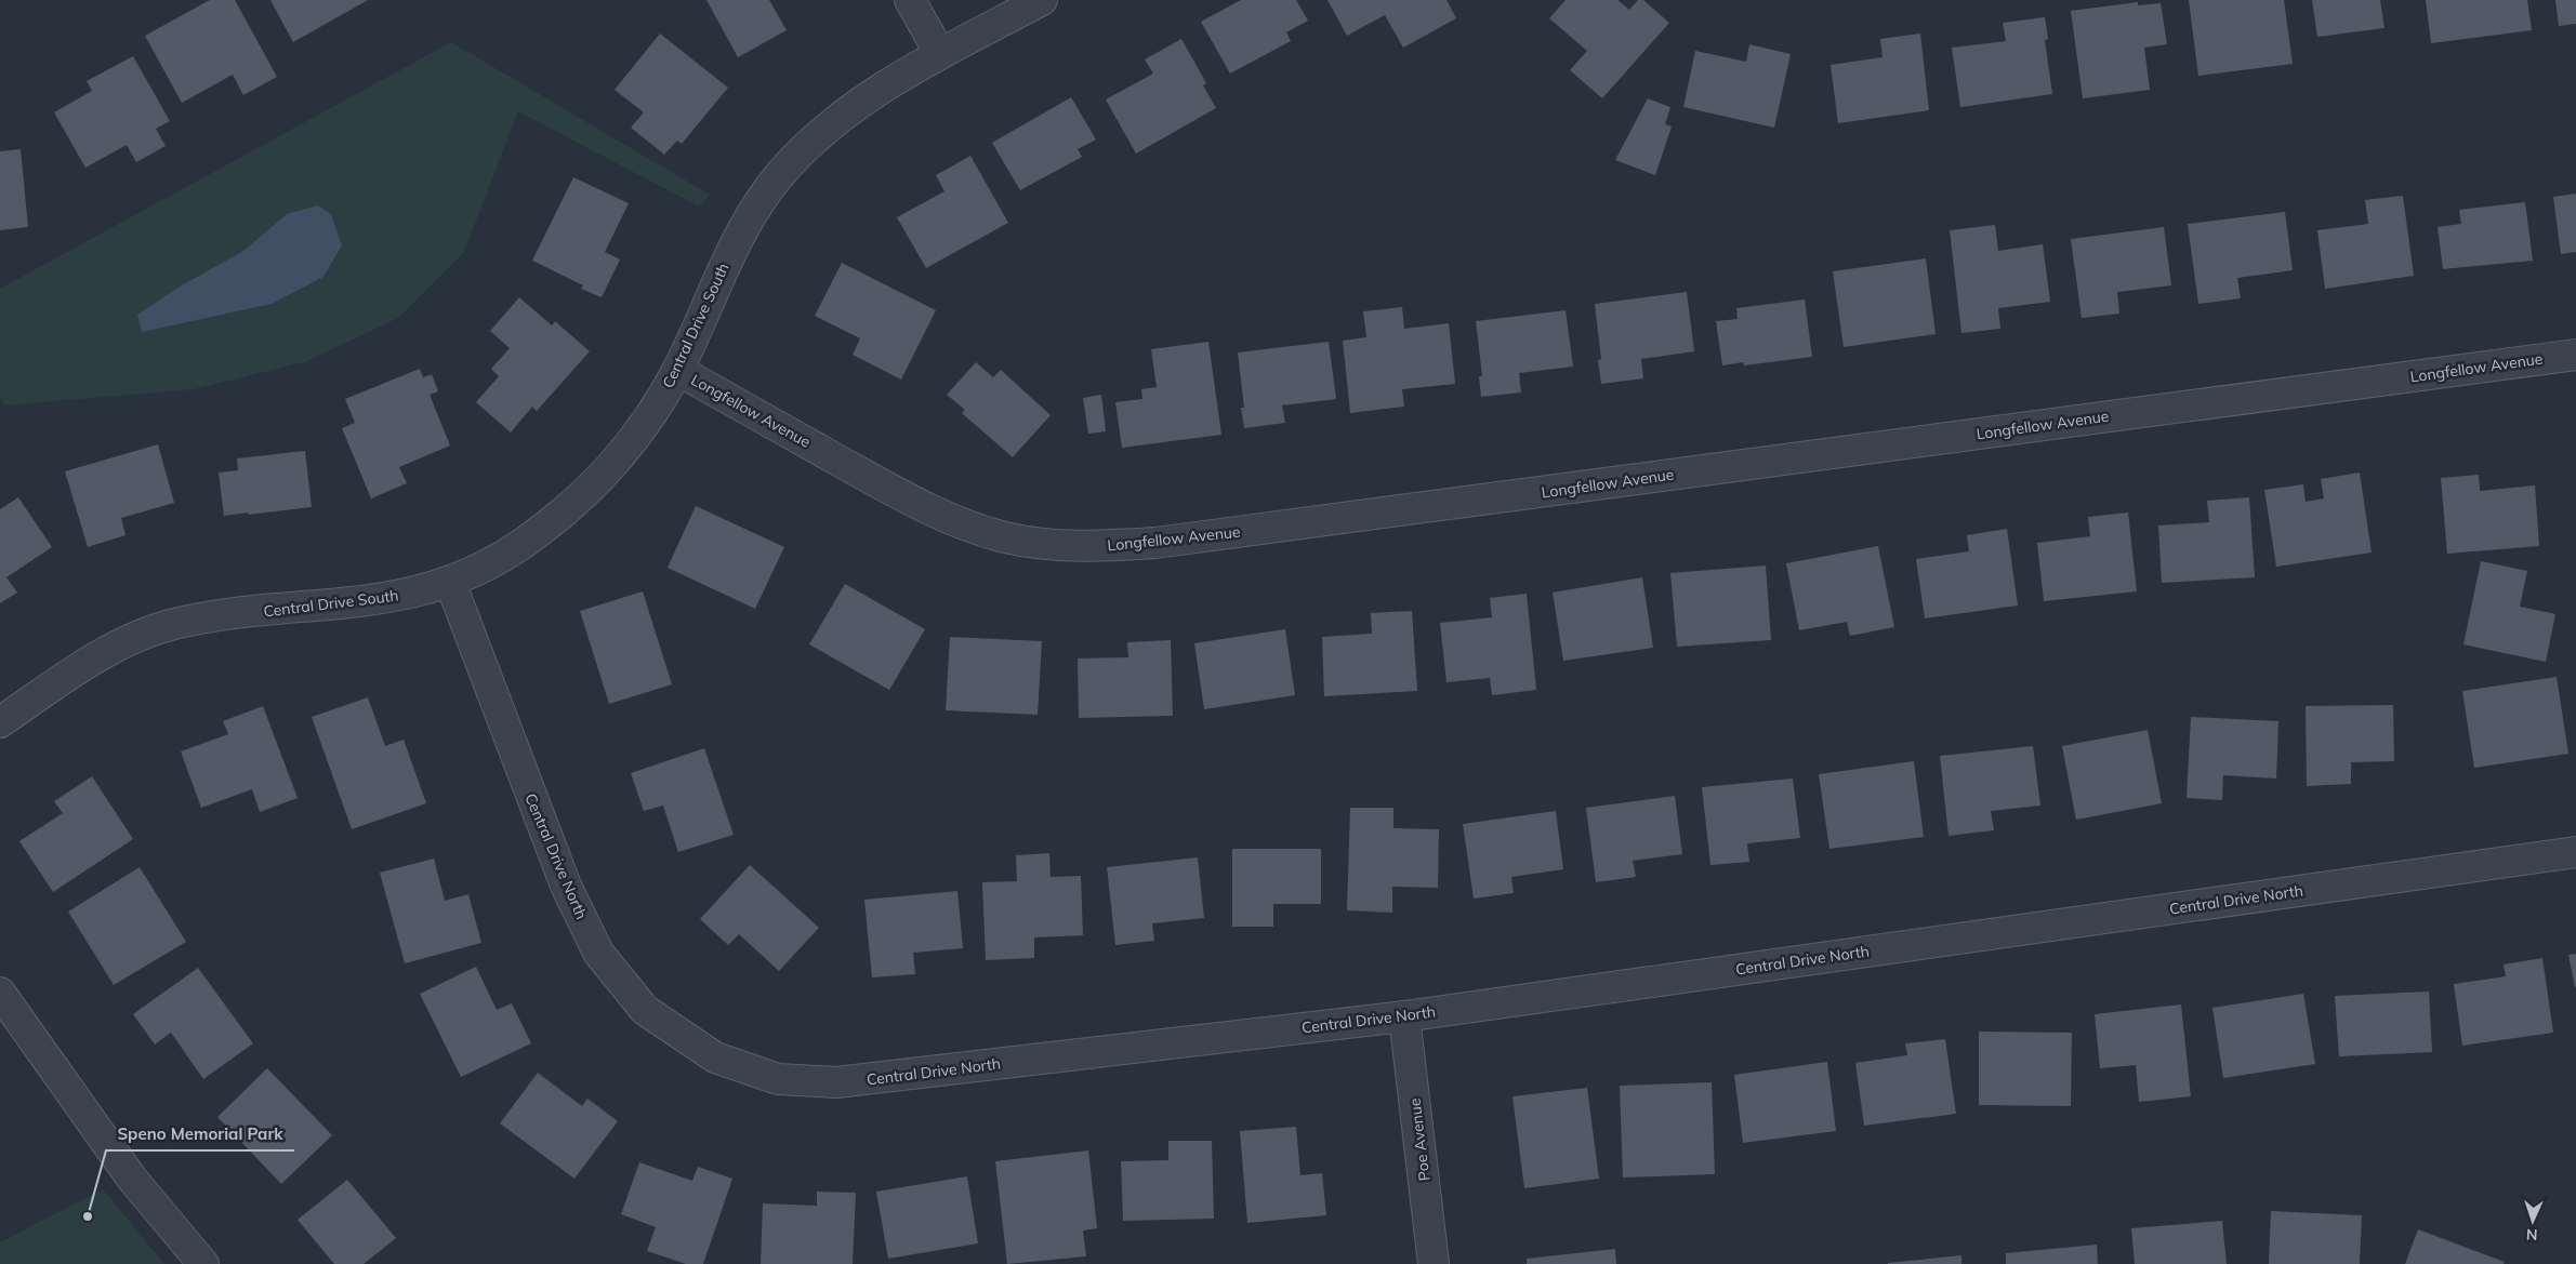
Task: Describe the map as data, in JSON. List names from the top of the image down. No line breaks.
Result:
{"streets":{"street":["Central Drive South","Longfellow Avenue","Central Drive North","Poe Avenue"]},"crossings":[["Central Drive South","Longfellow Avenue"],["Central Drive South","Central Drive North"],["Central Drive North","Poe Avenue"]],"places":["Speno Memorial Park"],"north":"bottom"}
